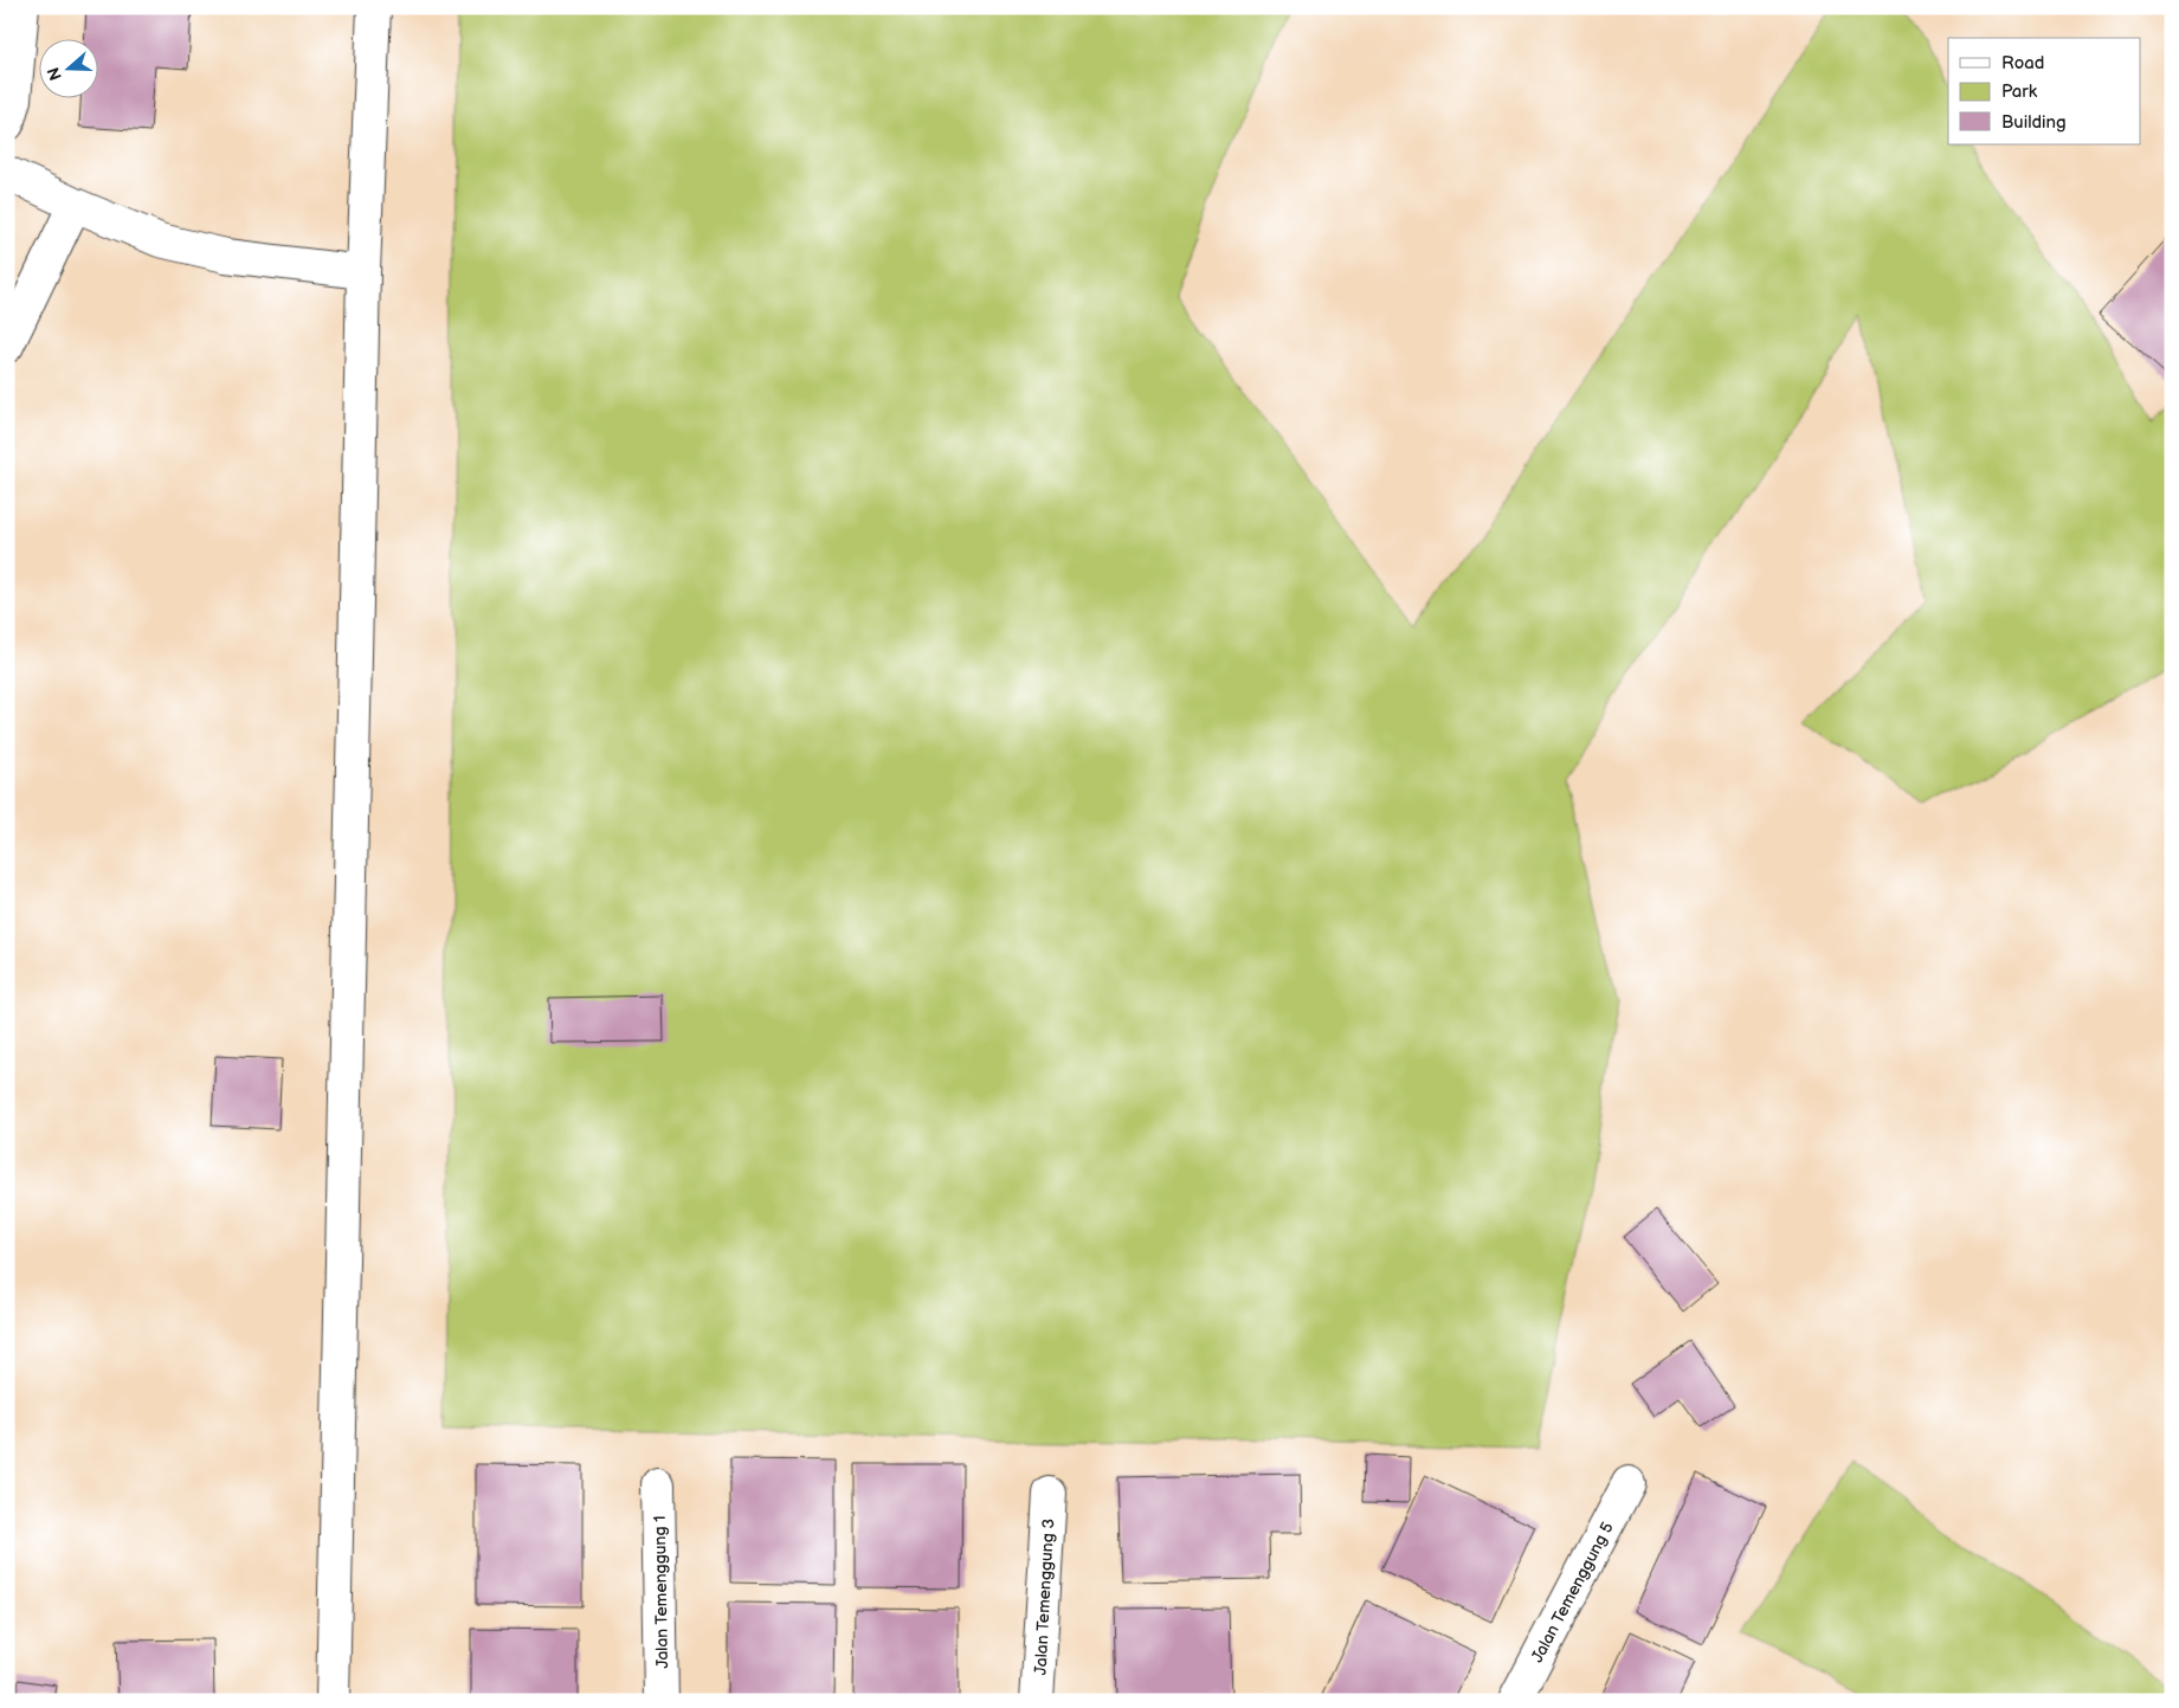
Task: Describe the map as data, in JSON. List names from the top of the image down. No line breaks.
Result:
{"streets":{"street":["Jalan Temenggung 1","Jalan Temenggung 5","Jalan Temenggung 3"]},"legend":["Road","Park","Building"],"north":"left"}
